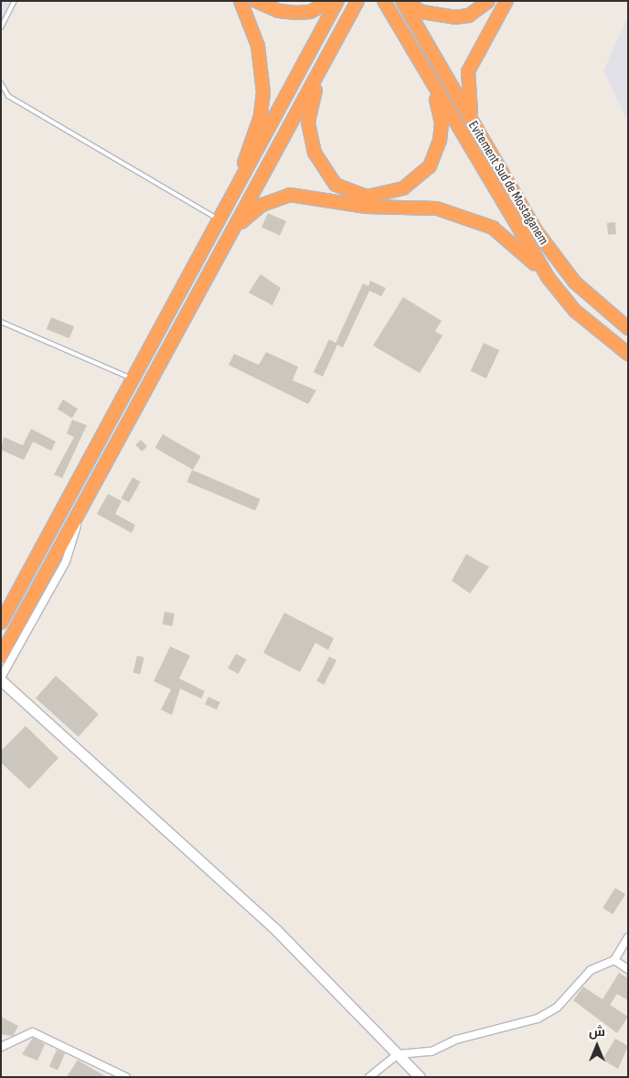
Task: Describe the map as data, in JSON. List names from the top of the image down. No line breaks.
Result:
{"streets":{"highway":["Evitement Sud de Mostaganem"]},"north":"top"}
